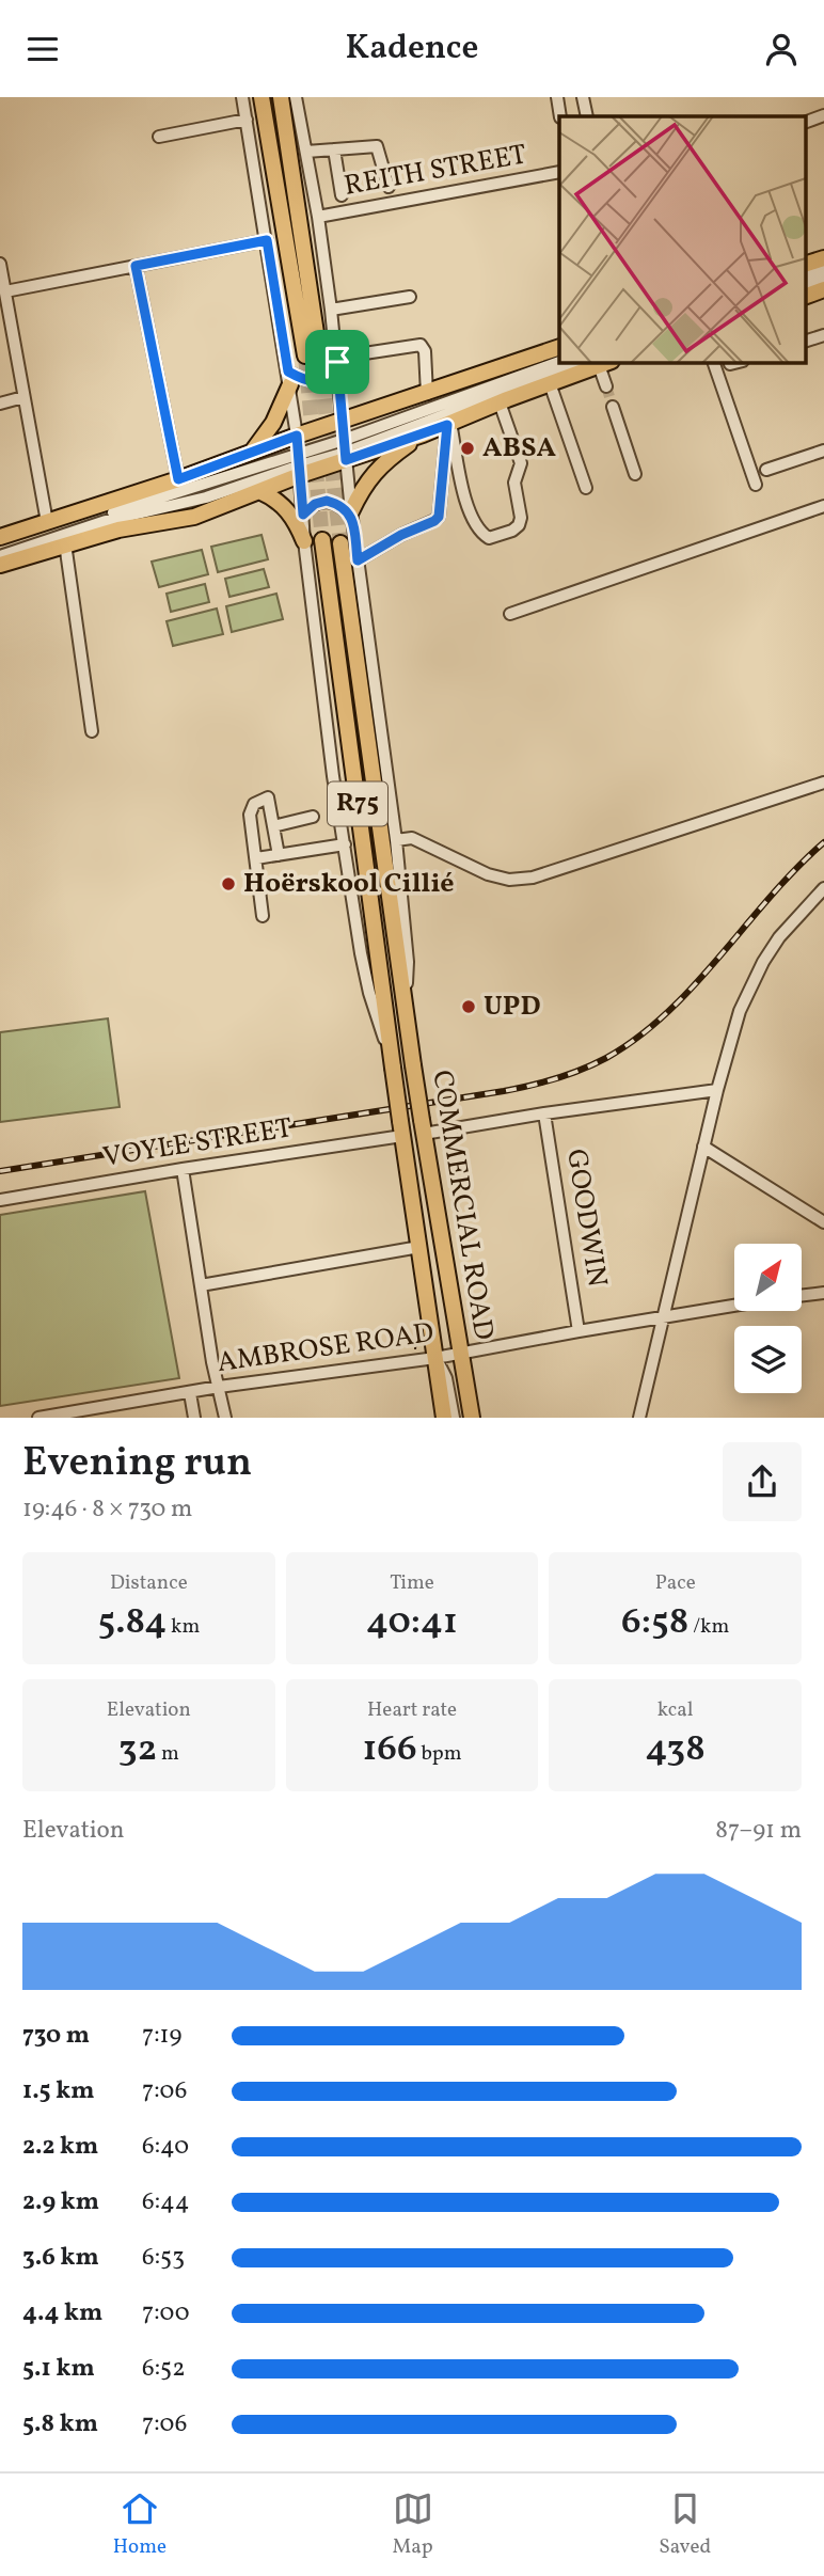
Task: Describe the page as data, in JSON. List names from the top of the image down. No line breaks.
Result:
{"streets":{"main road":["R75","COMMERCIAL ROAD"],"street":["REITH STREET","VOYLE STREET","GOODWIN","AMBROSE ROAD"]},"crossings":[["REITH STREET","COMMERCIAL ROAD"],["VOYLE STREET","COMMERCIAL ROAD"],["COMMERCIAL ROAD","AMBROSE ROAD"],["GOODWIN","AMBROSE ROAD"]],"places":["ABSA","Hoërskool Cillié","UPD"],"north":"top right","page":{"header":"Kadence","heading":["Evening run","19:46 · 8 × 730 m"],"stats":[["Distance","5.84 km"],["Time","40:41"],["Pace","6:58 /km"],["Elevation","32 m"],["Heart rate","166 bpm"],["kcal","438"]],"chart":["Elevation","87–91 m"],"list":[{"name":"730 m","note":"7:19"},{"name":"1.5 km","note":"7:06"},{"name":"2.2 km","note":"6:40"},{"name":"2.9 km","note":"6:44"},{"name":"3.6 km","note":"6:53"},{"name":"4.4 km","note":"7:00"},{"name":"5.1 km","note":"6:52"},{"name":"5.8 km","note":"7:06"}],"tabs":["Home","Map","Saved"]}}
